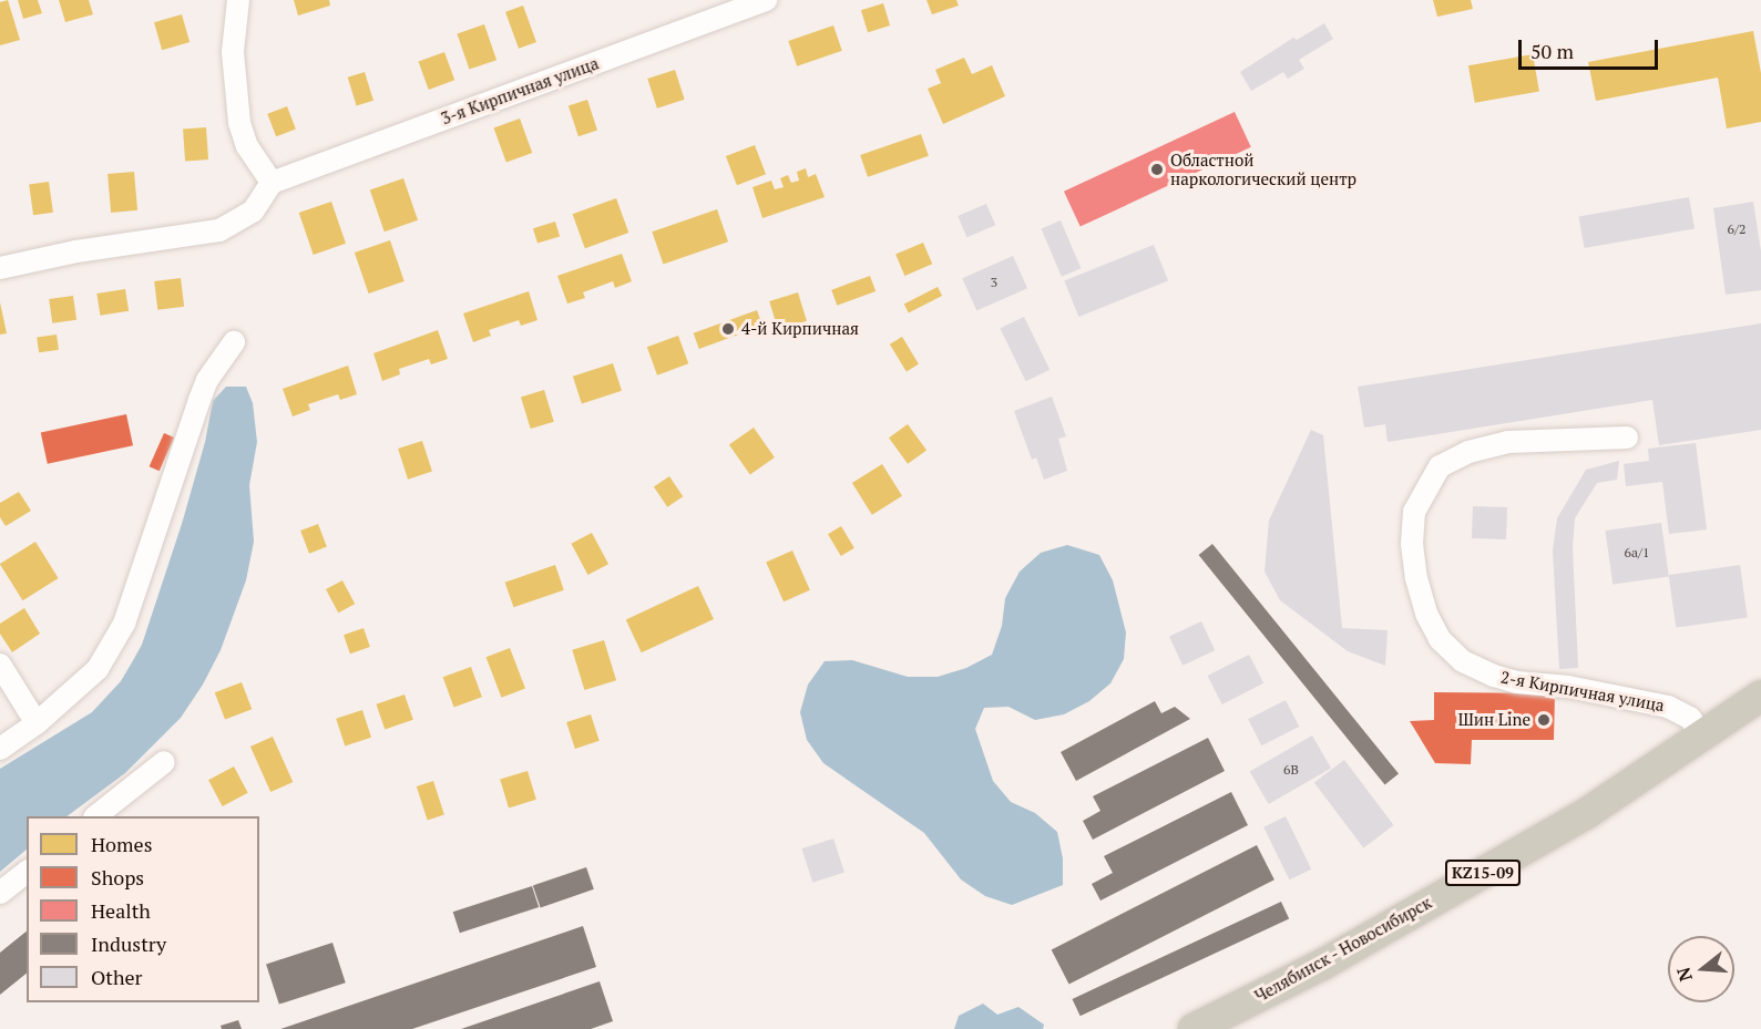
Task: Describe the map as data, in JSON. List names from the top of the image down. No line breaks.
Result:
{"streets":{"highway":["KZ15-09","Челябинск - Новосибирск"],"street":["3-я Кирпичная улица","2-я Кирпичная улица"]},"crossings":[["2-я Кирпичная улица","Челябинск - Новосибирск"]],"places":["Областной наркологический центр","4-й Кирпичная","Шин Line"],"house_numbers":["6/2","3","6а/1","6В"],"legend":["Homes","Shops","Health","Industry","Other"],"scale_bar":"50 m","north":"left"}
